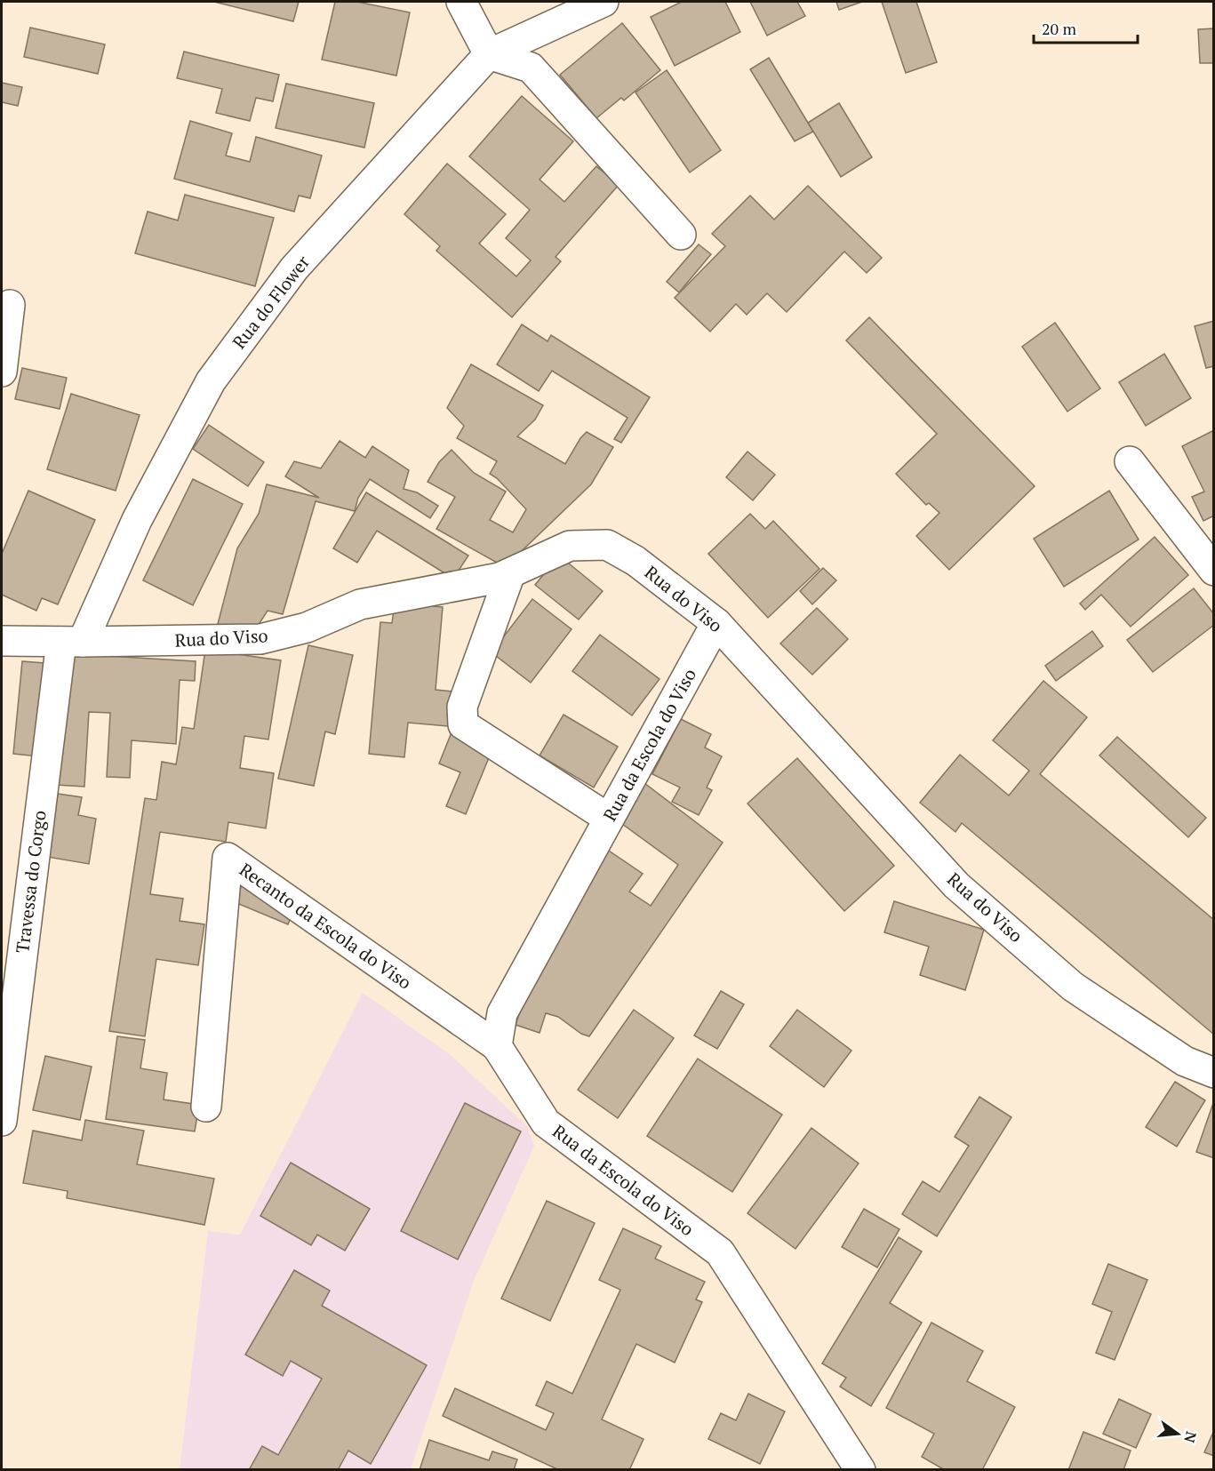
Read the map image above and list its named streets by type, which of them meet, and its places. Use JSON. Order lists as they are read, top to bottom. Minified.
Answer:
{"streets":{"street":["Rua do Flower","Rua do Viso","Rua da Escola do Viso","Travessa do Corgo","Recanto da Escola do Viso"]},"crossings":[["Rua do Flower","Rua do Viso"],["Rua do Flower","Travessa do Corgo"],["Rua do Viso","Rua da Escola do Viso"],["Rua do Viso","Travessa do Corgo"],["Rua da Escola do Viso","Recanto da Escola do Viso"]],"scale_bar":"20 m","north":"right"}
